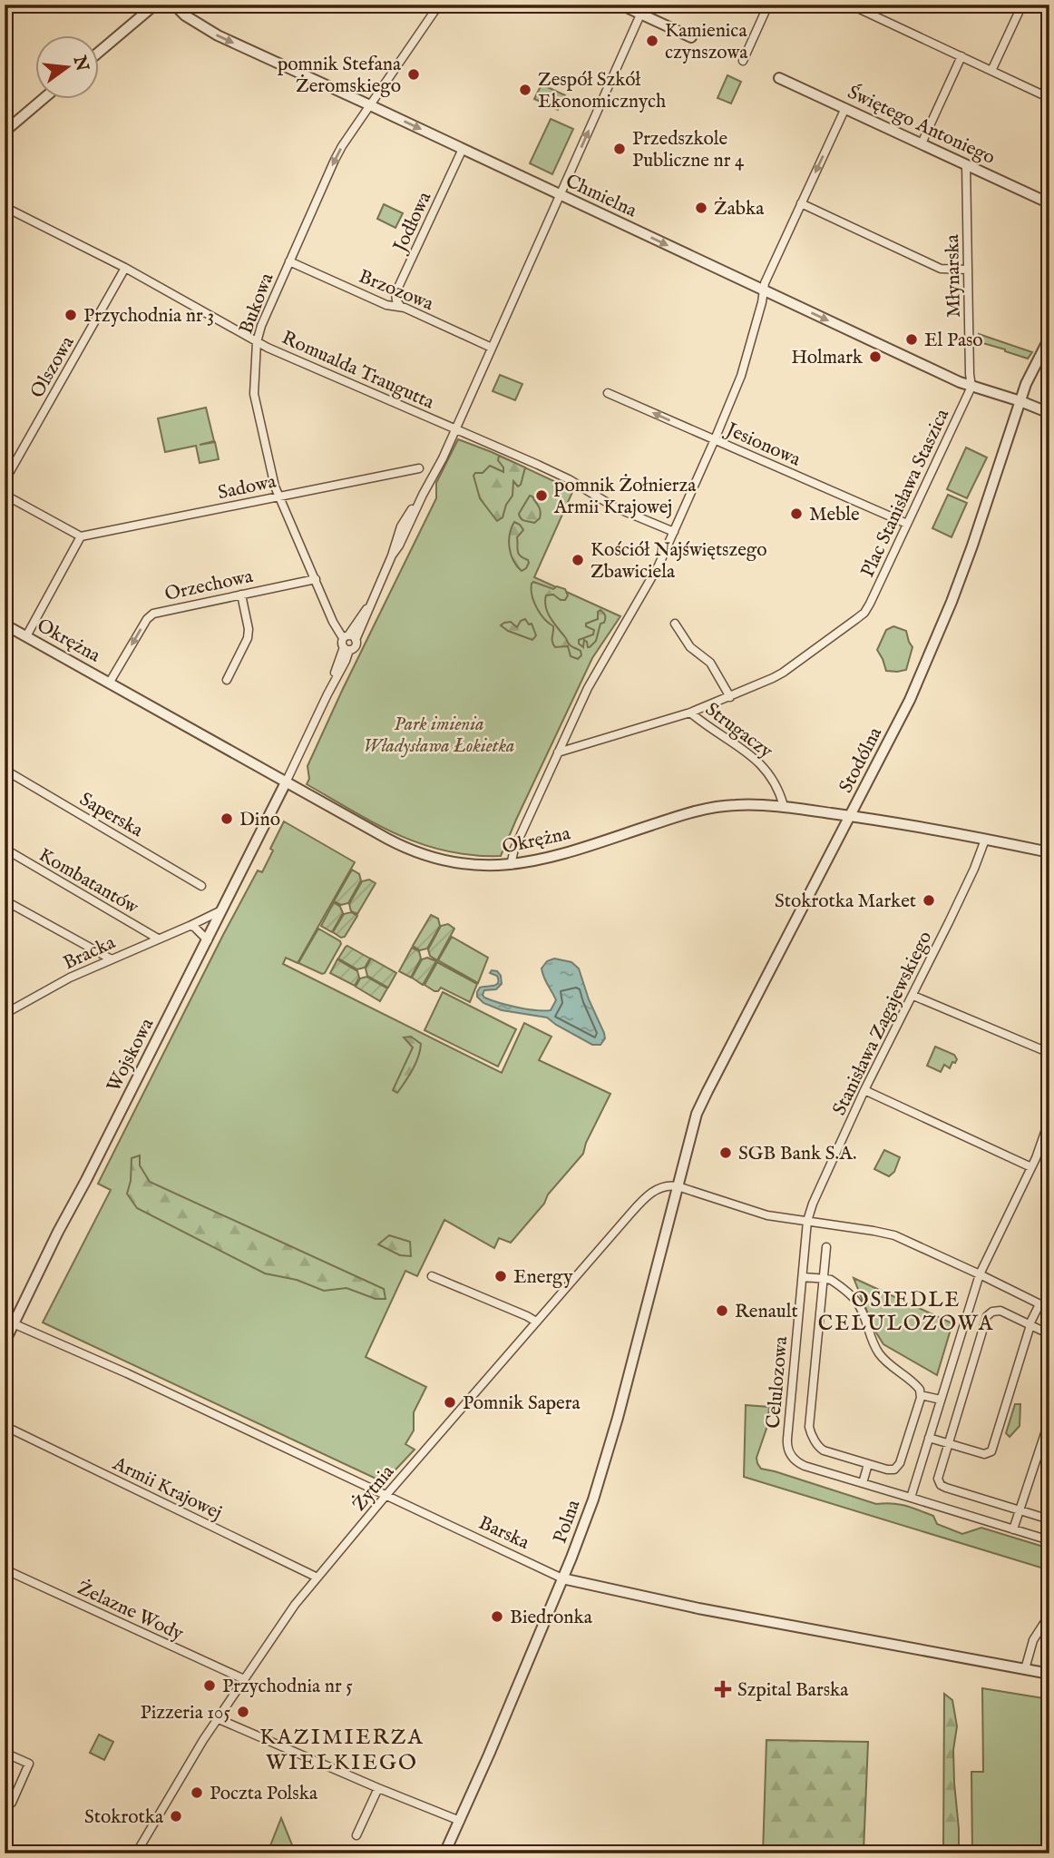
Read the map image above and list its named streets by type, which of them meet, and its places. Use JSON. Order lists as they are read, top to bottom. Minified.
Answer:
{"streets":{"street":["Świętego Antoniego","Chmielna","Jodłowa","Młynarska","Brzozowa","Bukowa","Olszowa","Romualda Traugutta","Jesionowa","Sadowa","Plac Stanisława Staszica","Orzechowa","Okrężna","Strugaczy","Stodólna","Saperska","Kombatantów","Bracka","Stanisława Zagajewskiego","Wojskowa","Celulozowa","Armii Krajowej","Żytnia","Polna","Barska","Żelazne Wody"]},"crossings":[["Świętego Antoniego","Młynarska"],["Chmielna","Jodłowa"],["Chmielna","Młynarska"],["Chmielna","Bukowa"],["Chmielna","Plac Stanisława Staszica"],["Chmielna","Stodólna"],["Jodłowa","Brzozowa"],["Młynarska","Plac Stanisława Staszica"],["Brzozowa","Bukowa"],["Bukowa","Romualda Traugutta"],["Bukowa","Sadowa"],["Bukowa","Orzechowa"],["Olszowa","Romualda Traugutta"],["Jesionowa","Plac Stanisława Staszica"],["Orzechowa","Okrężna"],["Okrężna","Strugaczy"],["Okrężna","Stodólna"],["Okrężna","Stanisława Zagajewskiego"],["Okrężna","Wojskowa"],["Stodólna","Żytnia"],["Stodólna","Polna"],["Kombatantów","Bracka"],["Bracka","Wojskowa"],["Stanisława Zagajewskiego","Celulozowa"],["Wojskowa","Barska"],["Armii Krajowej","Żytnia"],["Żytnia","Polna"],["Żytnia","Barska"],["Żytnia","Żelazne Wody"],["Polna","Barska"]],"one_way":["Chmielna","Jesionowa","Orzechowa"],"districts":["OSIEDLE CELULOZOWA","KAZIMIERZA WIELKIEGO"],"parks":["Park imienia Władysława Łokietka"],"places":{"other":["Kamienica czynszowa","pomnik Stefana Żeromskiego","Zespół Szkół Ekonomicznych","Przedszkole Publiczne nr 4","Żabka","Przychodnia nr 3","El Paso","Holmark","pomnik Żołnierza Armii Krajowej","Meble","Kościół Najświętszego Zbawiciela","Dino","Stokrotka Market","SGB Bank S.A.","Energy","Renault","Pomnik Sapera","Biedronka","Przychodnia nr 5","Pizzeria 105","Poczta Polska","Stokrotka"],"health":["Szpital Barska"]},"north":"right"}
